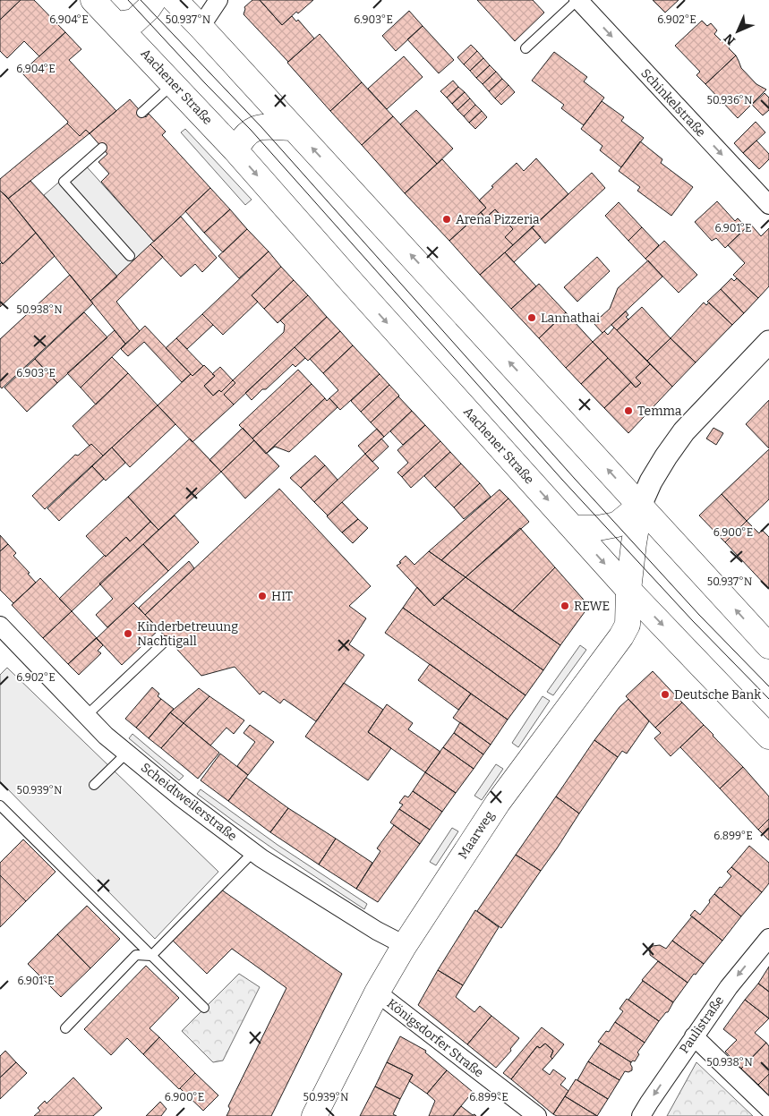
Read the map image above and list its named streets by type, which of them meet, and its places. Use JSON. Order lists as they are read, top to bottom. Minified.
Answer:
{"streets":{"main road":["Aachener Straße","Maarweg"],"street":["Schinkelstraße","Scheidtweilerstraße","Paulistraße","Königsdorfer Straße"]},"crossings":[["Aachener Straße","Maarweg"],["Scheidtweilerstraße","Maarweg"],["Maarweg","Königsdorfer Straße"]],"one_way":["Schinkelstraße","Paulistraße"],"places":["Arena Pizzeria","Lannathai","Temma","HIT","REWE","Kinderbetreuung Nachtigall","Deutsche Bank"],"north":"bottom left","coordinates":["6.904°E","50.937°N","6.903°E","6.902°E","50.936°N","6.901°E","50.938°N","6.900°E","50.939°N","6.899°E"]}
